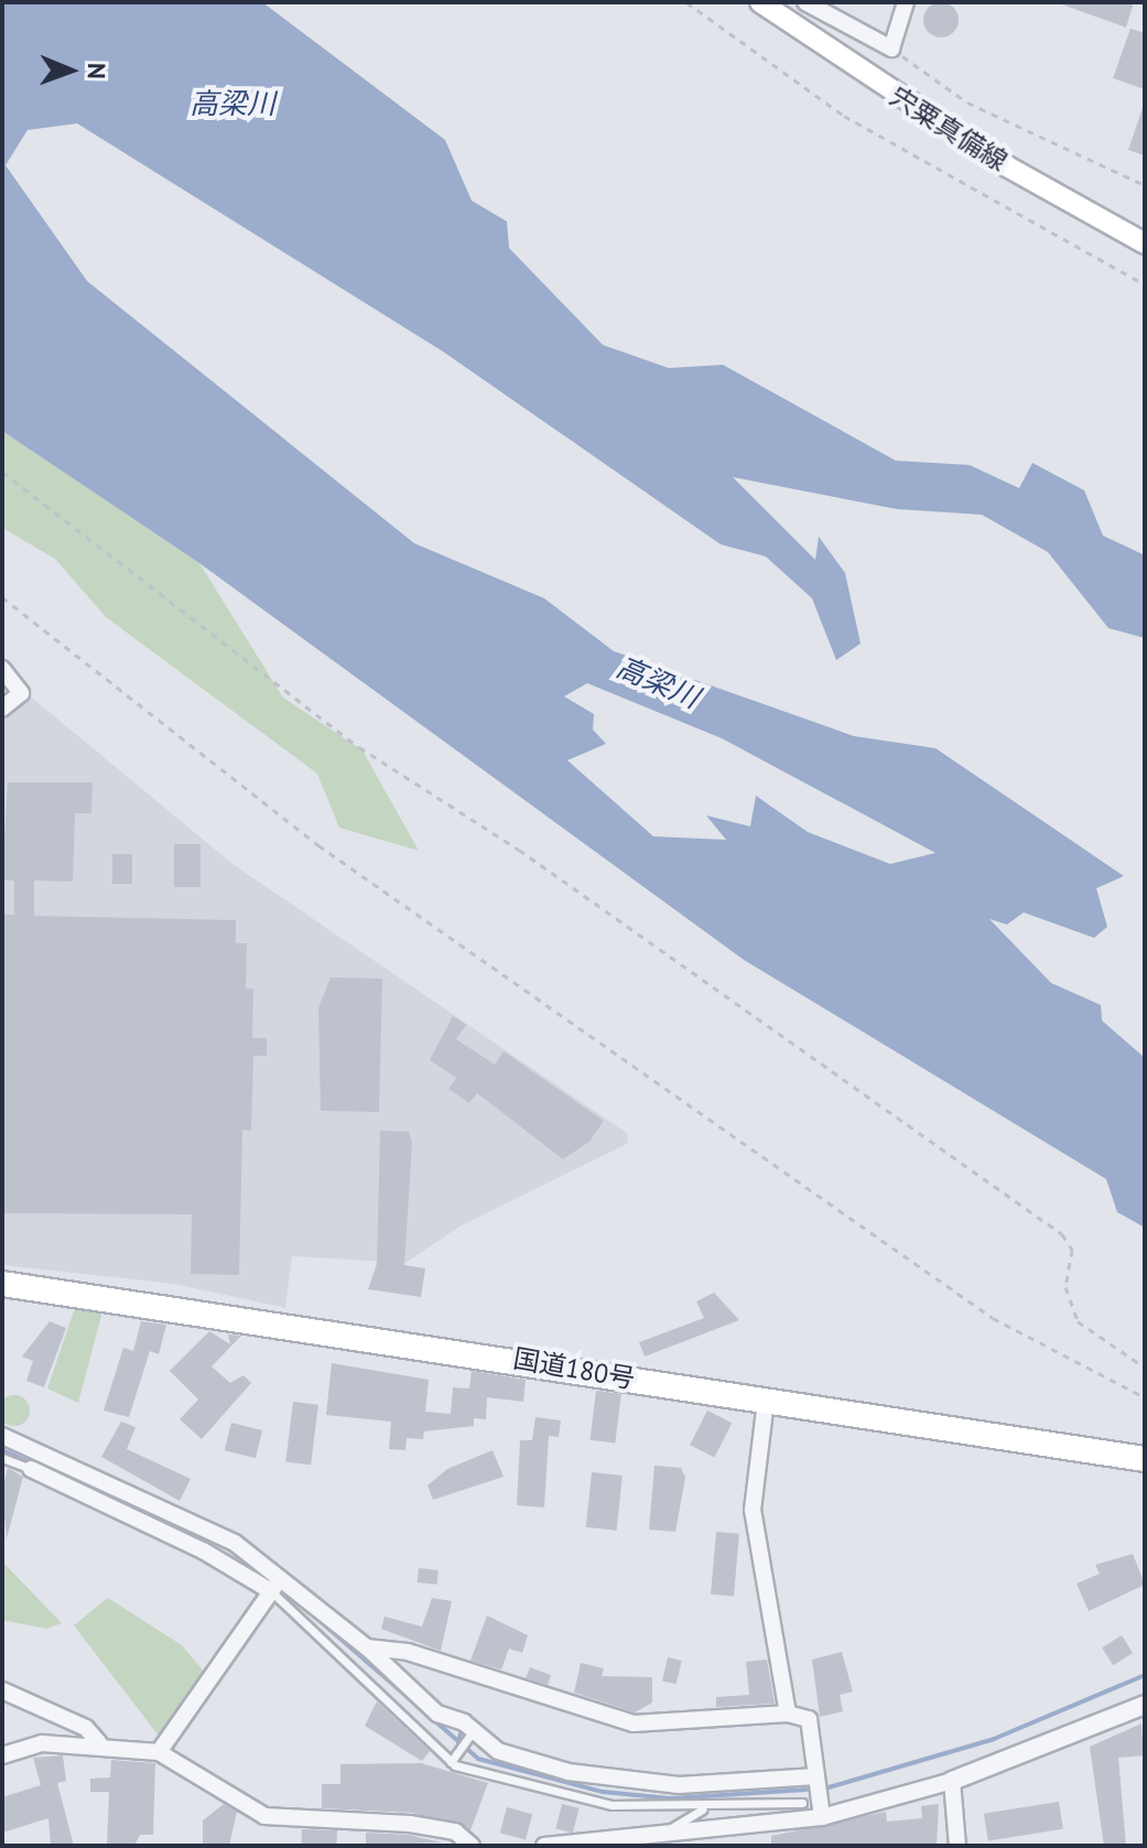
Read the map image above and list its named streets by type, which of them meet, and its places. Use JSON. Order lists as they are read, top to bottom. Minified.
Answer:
{"streets":{"highway":["国道180号"],"main road":["宍粟真備線"]},"water":["高梁川"],"north":"right"}
